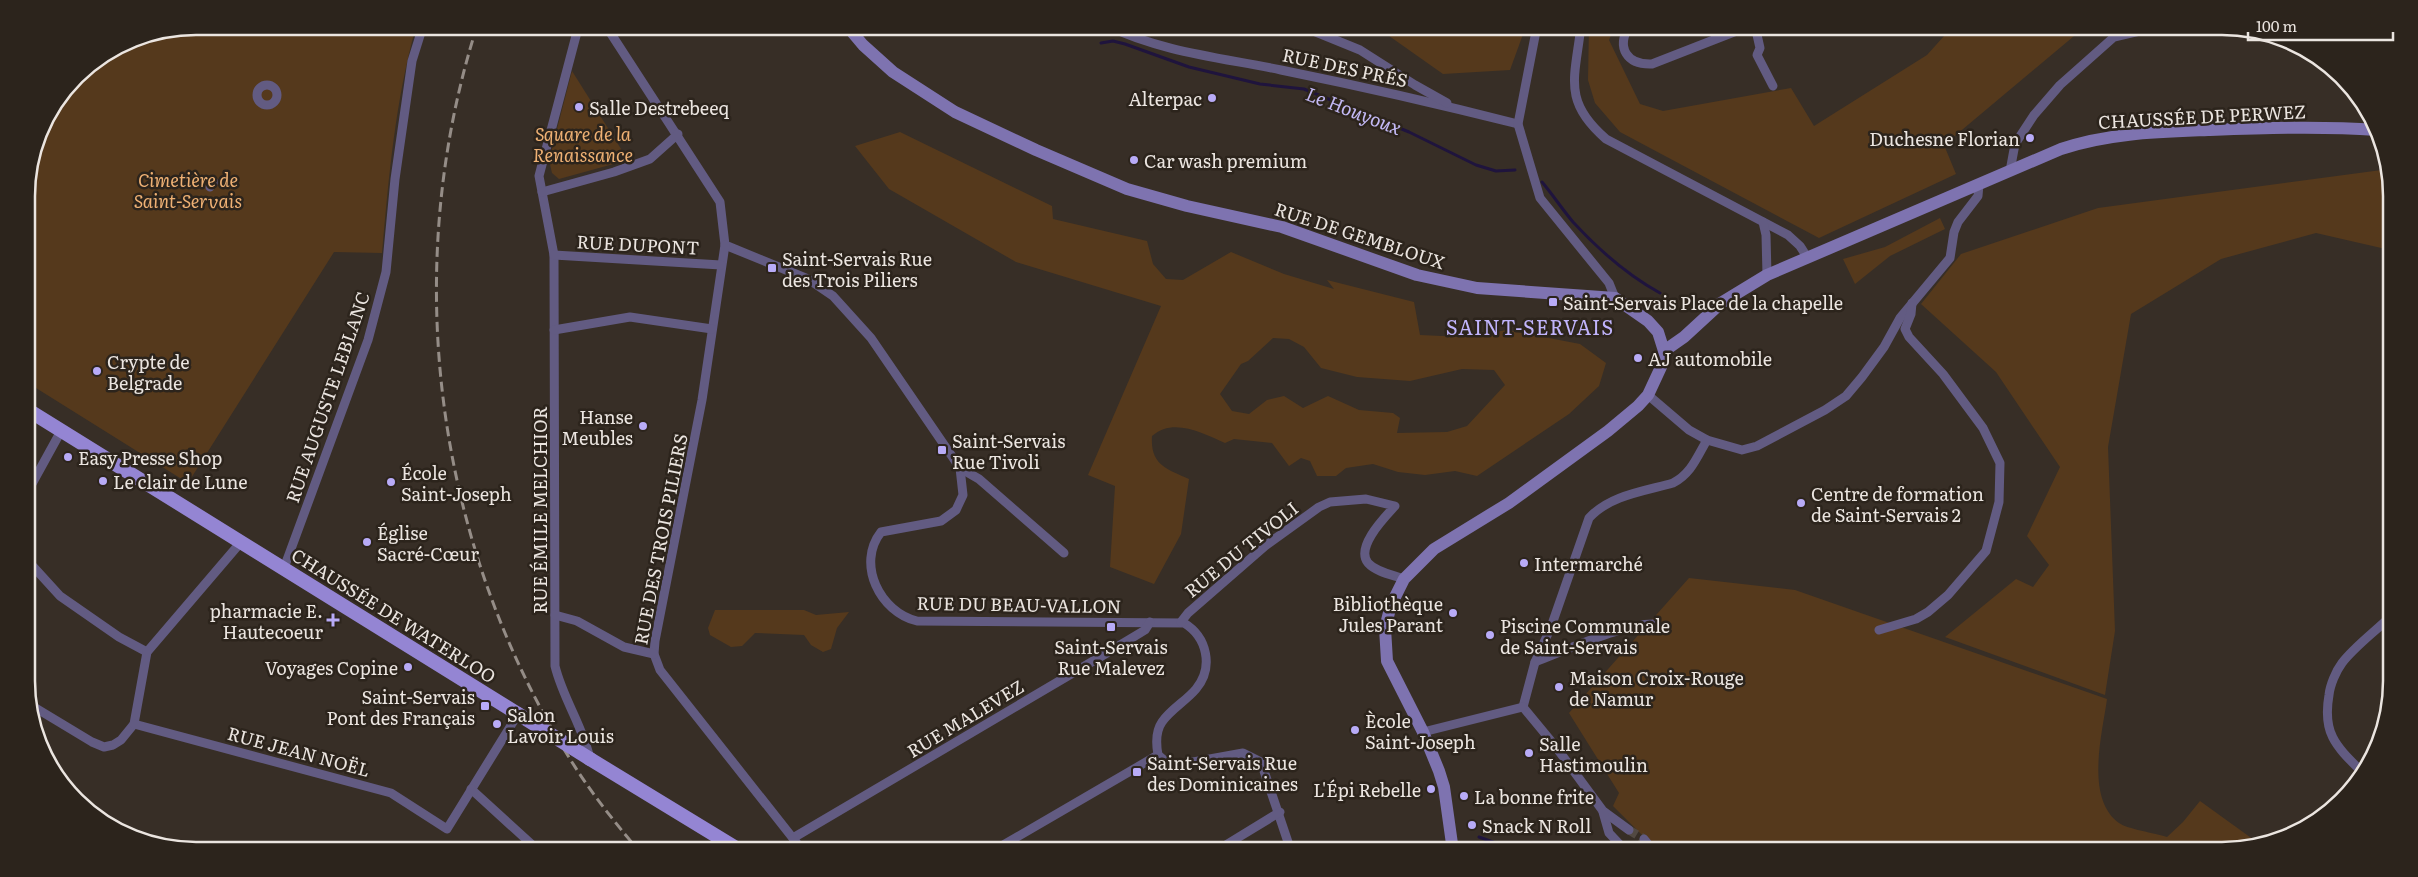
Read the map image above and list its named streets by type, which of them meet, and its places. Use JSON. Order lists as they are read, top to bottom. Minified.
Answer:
{"streets":{"main road":["CHAUSSÉE DE PERWEZ","RUE DE GEMBLOUX","CHAUSSÉE DE WATERLOO"],"street":["RUE DES PRÉS","RUE DUPONT","RUE AUGUSTE LEBLANC","RUE ÉMILE MELCHIOR","RUE DES TROIS PILIERS","RUE DU TIVOLI","RUE DU BEAU-VALLON","RUE MALEVEZ","RUE JEAN NOËL"]},"crossings":[["RUE DUPONT","RUE ÉMILE MELCHIOR"],["RUE DUPONT","RUE DES TROIS PILIERS"],["RUE AUGUSTE LEBLANC","CHAUSSÉE DE WATERLOO"],["RUE ÉMILE MELCHIOR","CHAUSSÉE DE WATERLOO"],["RUE DES TROIS PILIERS","RUE DU BEAU-VALLON"],["RUE DES TROIS PILIERS","RUE MALEVEZ"],["RUE DU TIVOLI","RUE DU BEAU-VALLON"],["RUE DU BEAU-VALLON","RUE MALEVEZ"]],"districts":["SAINT-SERVAIS"],"water":["Le Houyoux"],"parks":["Square de la Renaissance","Cimetière de Saint-Servais"],"places":{"other":["Alterpac","Salle Destrebeeq","Duchesne Florian","Car wash premium","AJ automobile","Crypte de Belgrade","Hanse Meubles","Easy Presse Shop","Le clair de Lune","École Saint-Joseph","Centre de formation de Saint-Servais 2","Église Sacré-Cœur","Intermarché","Bibliothèque Jules Parant","Piscine Communale de Saint-Servais","Voyages Copine","Maison Croix-Rouge de Namur","Salon Lavoir Louis","Ècole Saint-Joseph","Salle Hastimoulin","L'Épi Rebelle","La bonne frite","Snack N Roll"],"transit":["Saint-Servais Rue des Trois Piliers","Saint-Servais Place de la chapelle","Saint-Servais Rue Tivoli","Saint-Servais Rue Malevez","Saint-Servais Pont des Français","Saint-Servais Rue des Dominicaines"],"health":["pharmacie E. Hautecoeur"]},"scale_bar":"100 m"}
